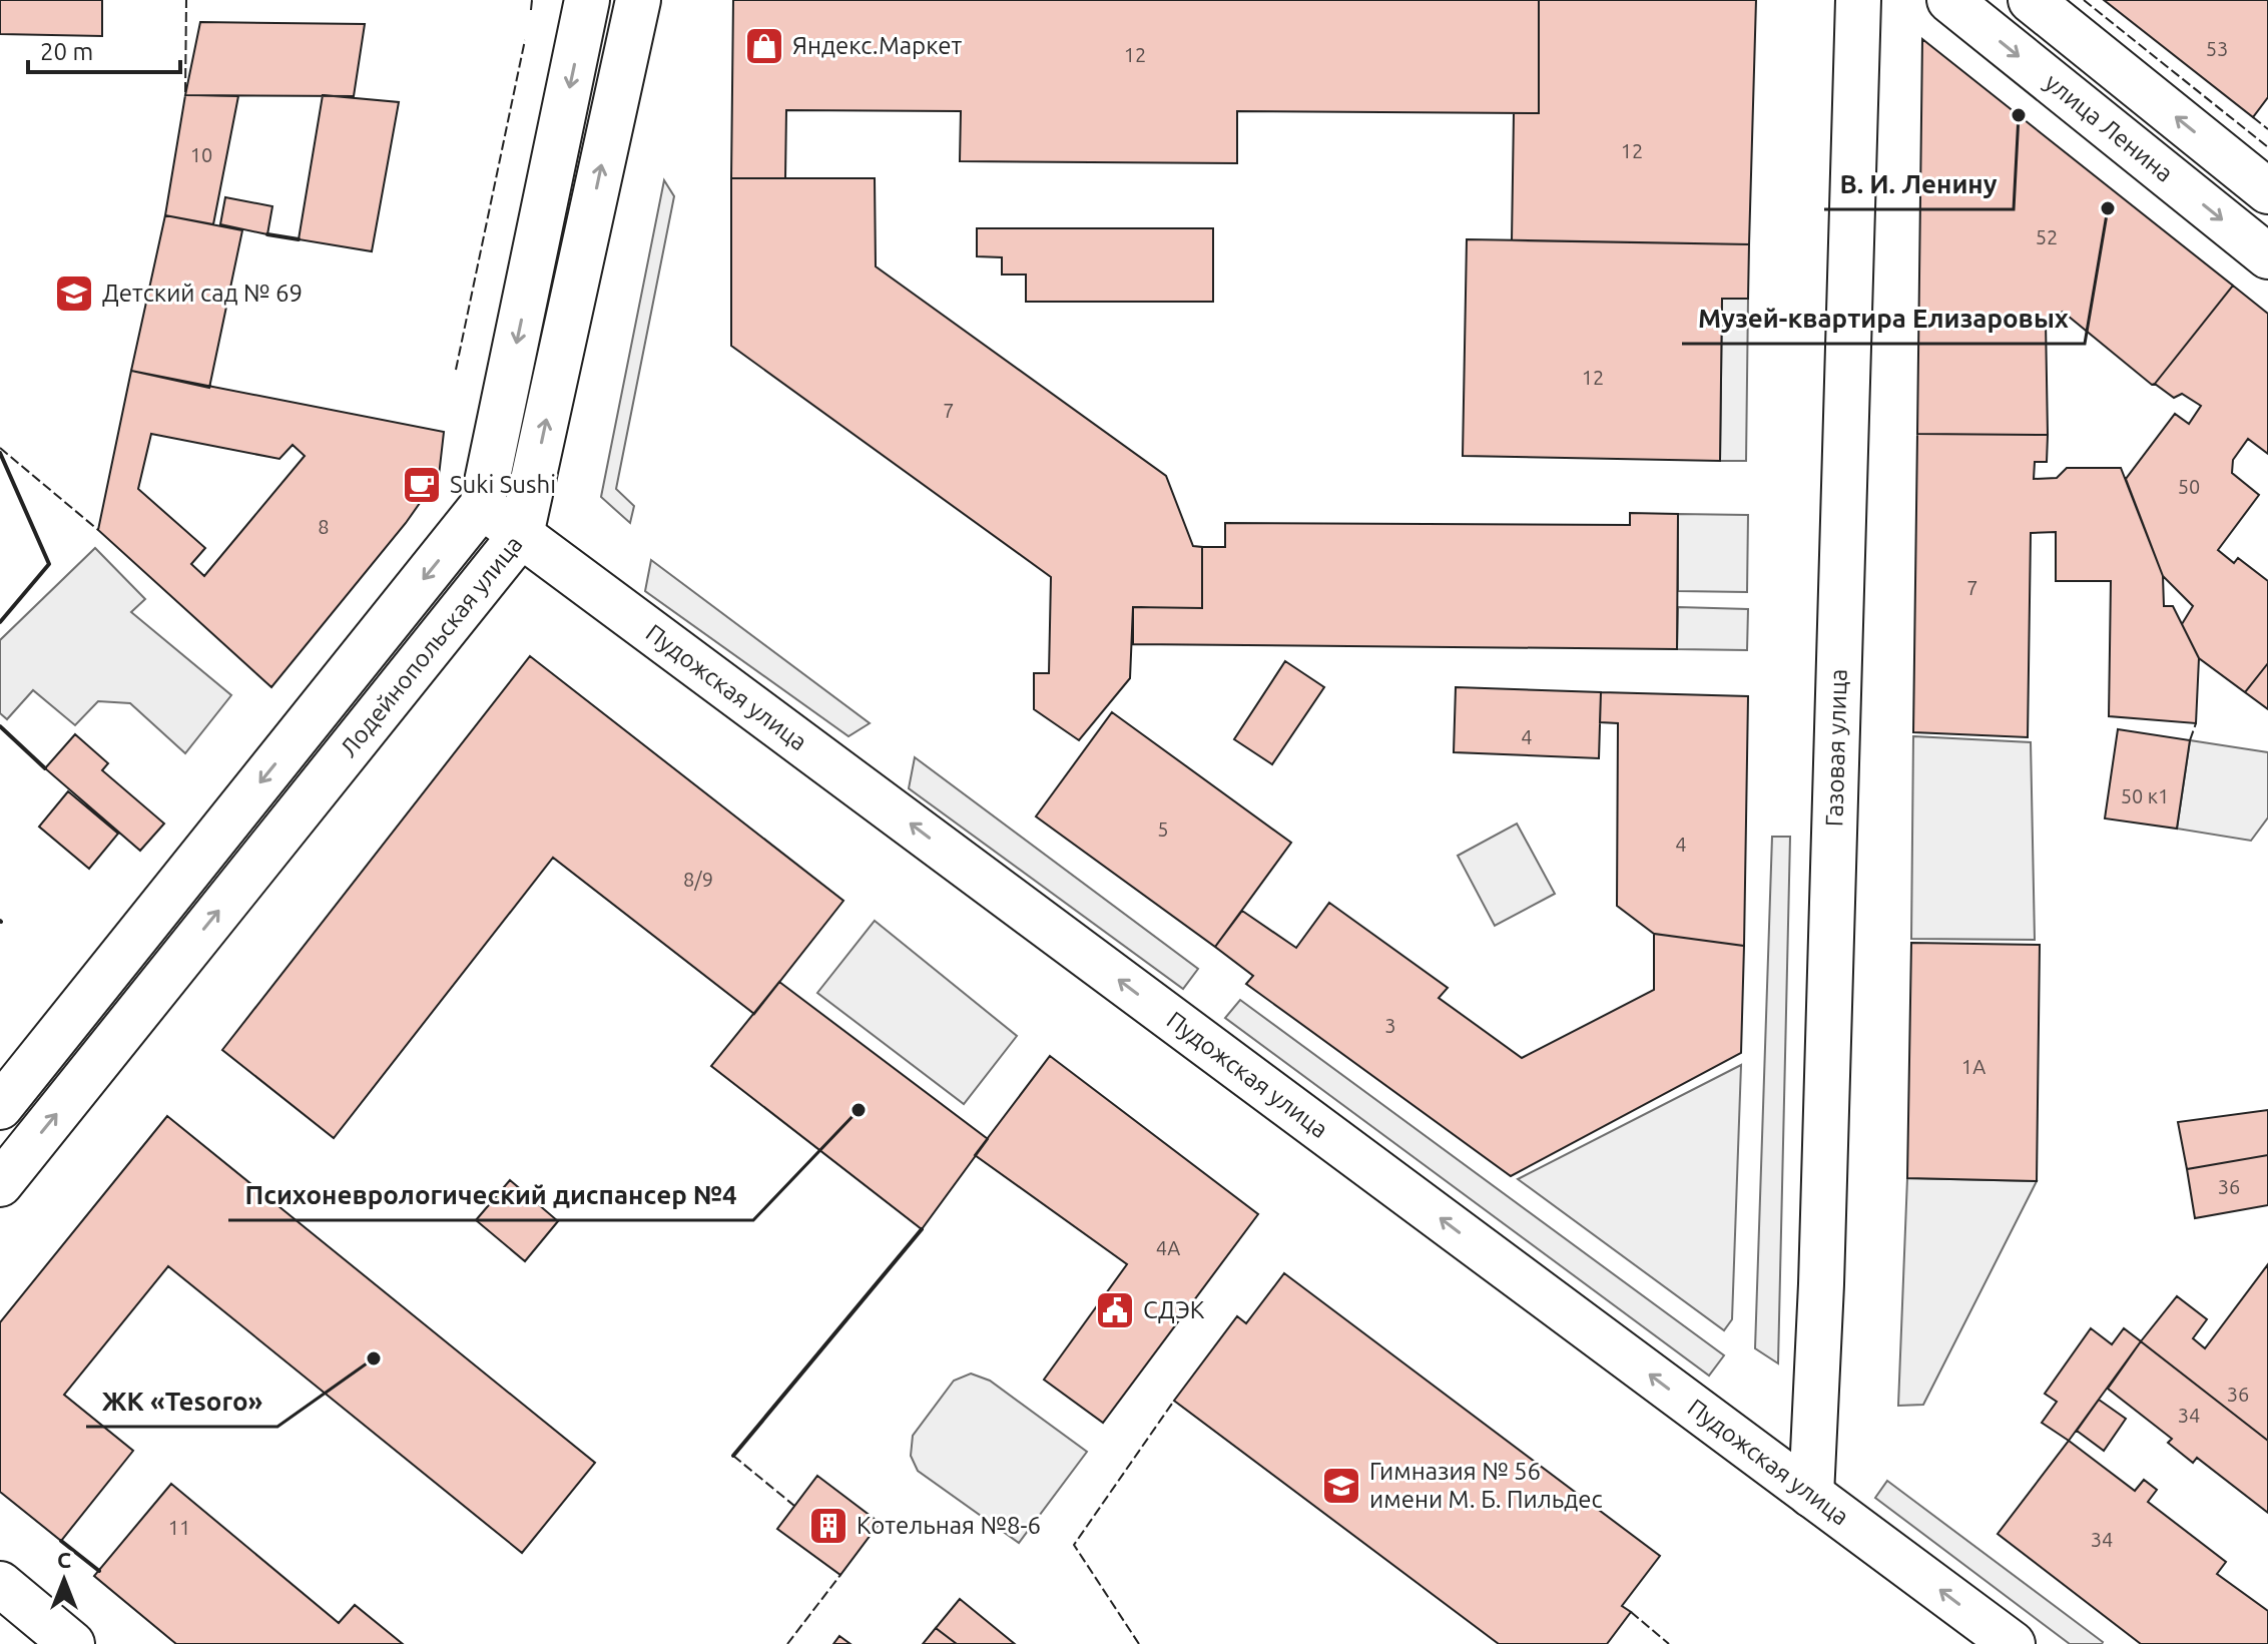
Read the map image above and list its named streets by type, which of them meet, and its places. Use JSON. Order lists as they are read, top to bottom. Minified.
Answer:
{"streets":{"street":["улица Ленина","Лодейнопольская улица","Пудожская улица","Газовая улица"]},"crossings":[["Лодейнопольская улица","Пудожская улица"],["Пудожская улица","Газовая улица"]],"one_way":["Пудожская улица"],"places":{"shop":["Яндекс.Маркет"],"other":["В. И. Ленину","Музей-квартира Елизаровых","Психоневрологический диспансер №4","ЖК «Tesoro»"],"school or university":["Детский сад № 69","Гимназия № 56 имени М. Б. Пильдес"],"cafe":["Suki Sushi"],"public building":["СДЭК"],"building":["Котельная №8-6"]},"house_numbers":["53","12","12","10","52","12","7","50","8","7","4","50 к1","5","4","8/9","3","1А","36","4А","36","34","11","34"],"scale_bar":"20 m","north":"top"}
